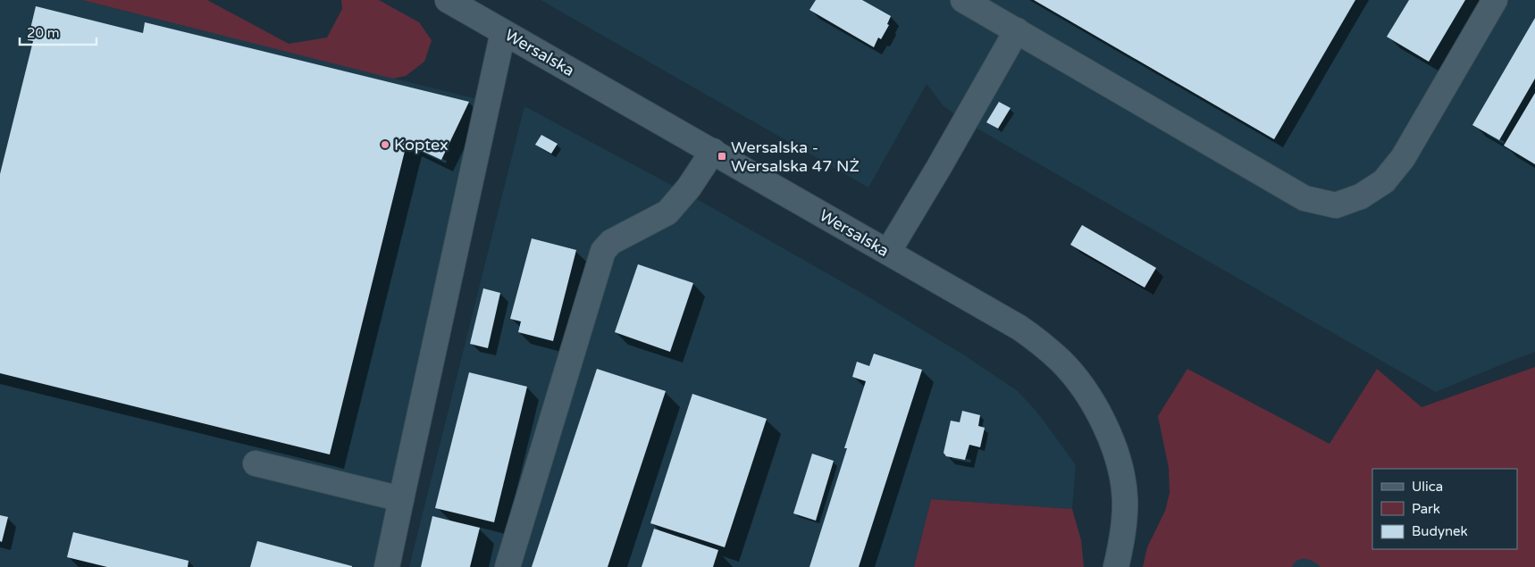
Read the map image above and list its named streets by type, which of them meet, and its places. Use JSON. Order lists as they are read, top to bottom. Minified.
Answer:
{"streets":{"street":["Wersalska"]},"places":{"other":["Koptex"],"transit":["Wersalska - Wersalska 47 NŻ"]},"legend":["Ulica","Park","Budynek"],"scale_bar":"20 m"}
